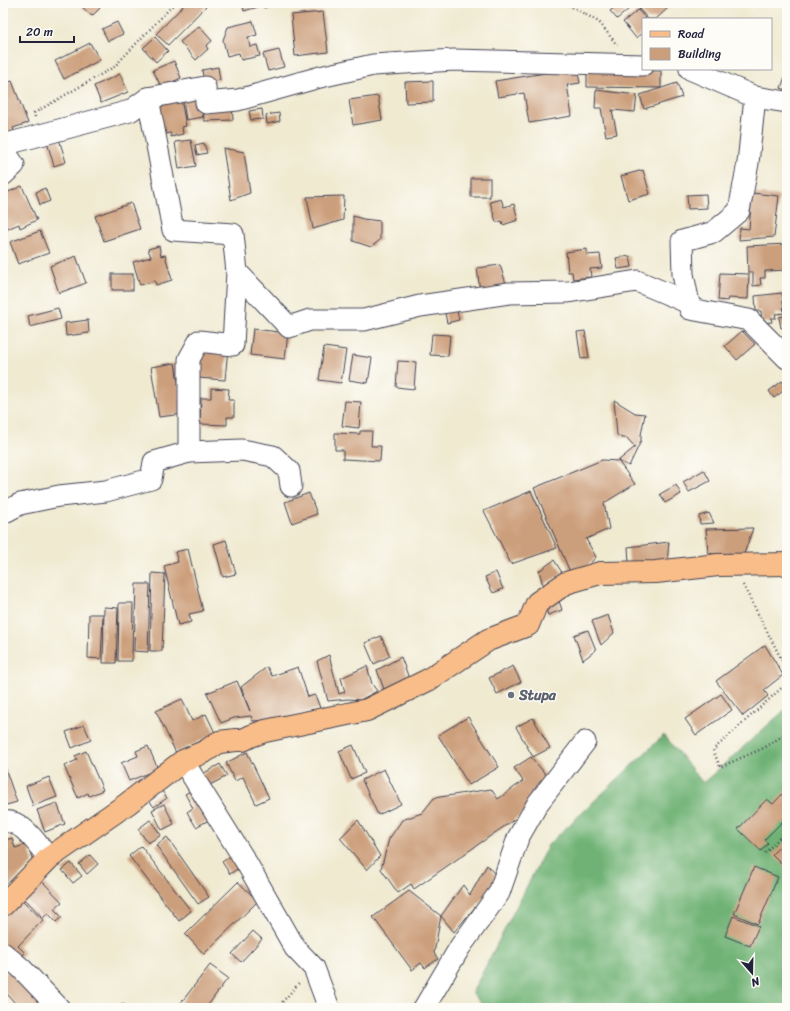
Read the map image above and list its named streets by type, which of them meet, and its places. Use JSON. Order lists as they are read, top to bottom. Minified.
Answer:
{"places":["Stupa"],"legend":["Road","Building"],"scale_bar":"20 m","north":"bottom"}
